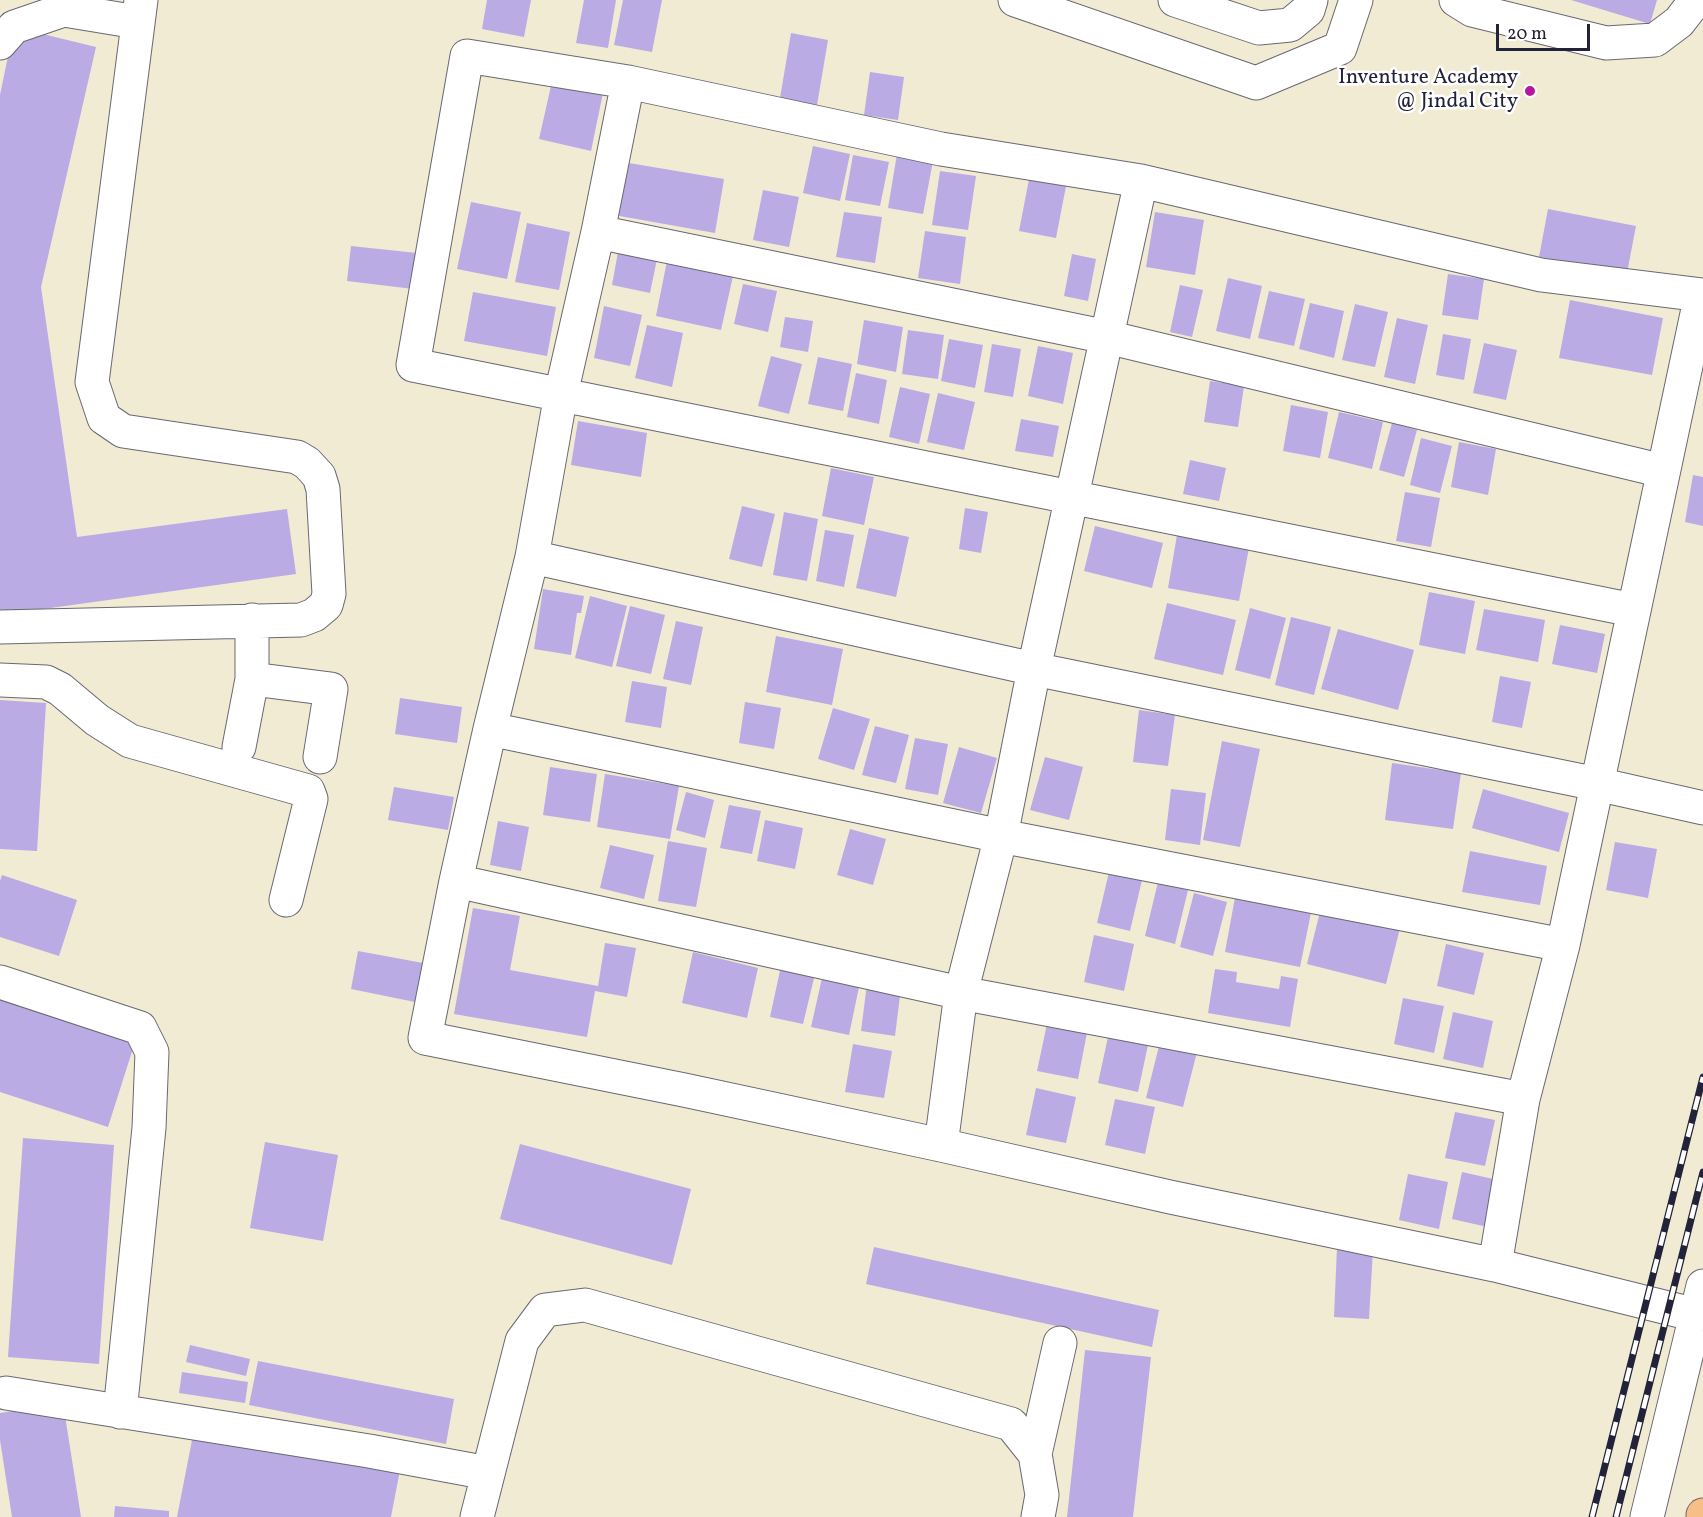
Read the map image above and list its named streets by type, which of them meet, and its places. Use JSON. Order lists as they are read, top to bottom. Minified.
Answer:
{"places":["Inventure Academy @ Jindal City"],"scale_bar":"20 m"}
